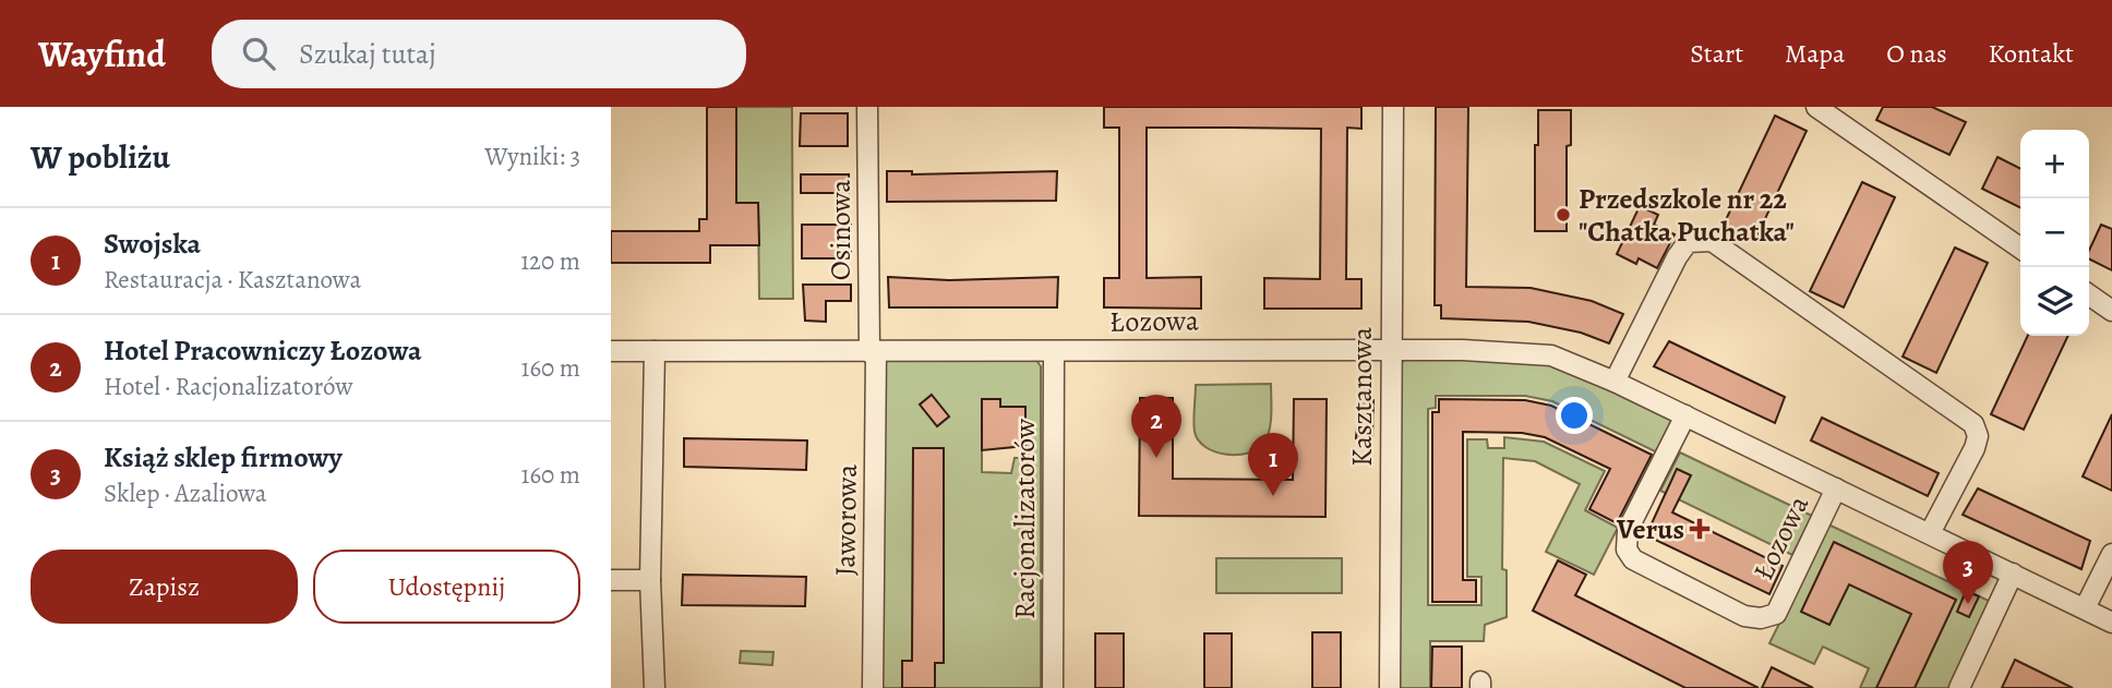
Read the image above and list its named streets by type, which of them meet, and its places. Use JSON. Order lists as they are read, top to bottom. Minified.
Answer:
{"streets":{"street":["Osinowa","Łozowa","Kasztanowa","Racjonalizatorów","Jaworowa"]},"crossings":[["Osinowa","Łozowa"],["Osinowa","Jaworowa"],["Łozowa","Kasztanowa"],["Łozowa","Racjonalizatorów"],["Łozowa","Jaworowa"]],"places":{"other":["Przedszkole nr 22 \"Chatka Puchatka\""],"health":["Verus"]},"page":{"header":"Wayfind","search":"Szukaj tutaj","nav":["Start","Mapa","O nas","Kontakt"],"heading":["W pobliżu","Wyniki: 3"],"map_buttons":["+","−"],"list":[{"mark":"1","name":"Swojska","note":"Restauracja · Kasztanowa","value":"120 m"},{"mark":"2","name":"Hotel Pracowniczy Łozowa","note":"Hotel · Racjonalizatorów","value":"160 m"},{"mark":"3","name":"Książ sklep firmowy","note":"Sklep · Azaliowa","value":"160 m"}],"pins":["2","1","3"],"buttons":["Zapisz","Udostępnij"]}}
